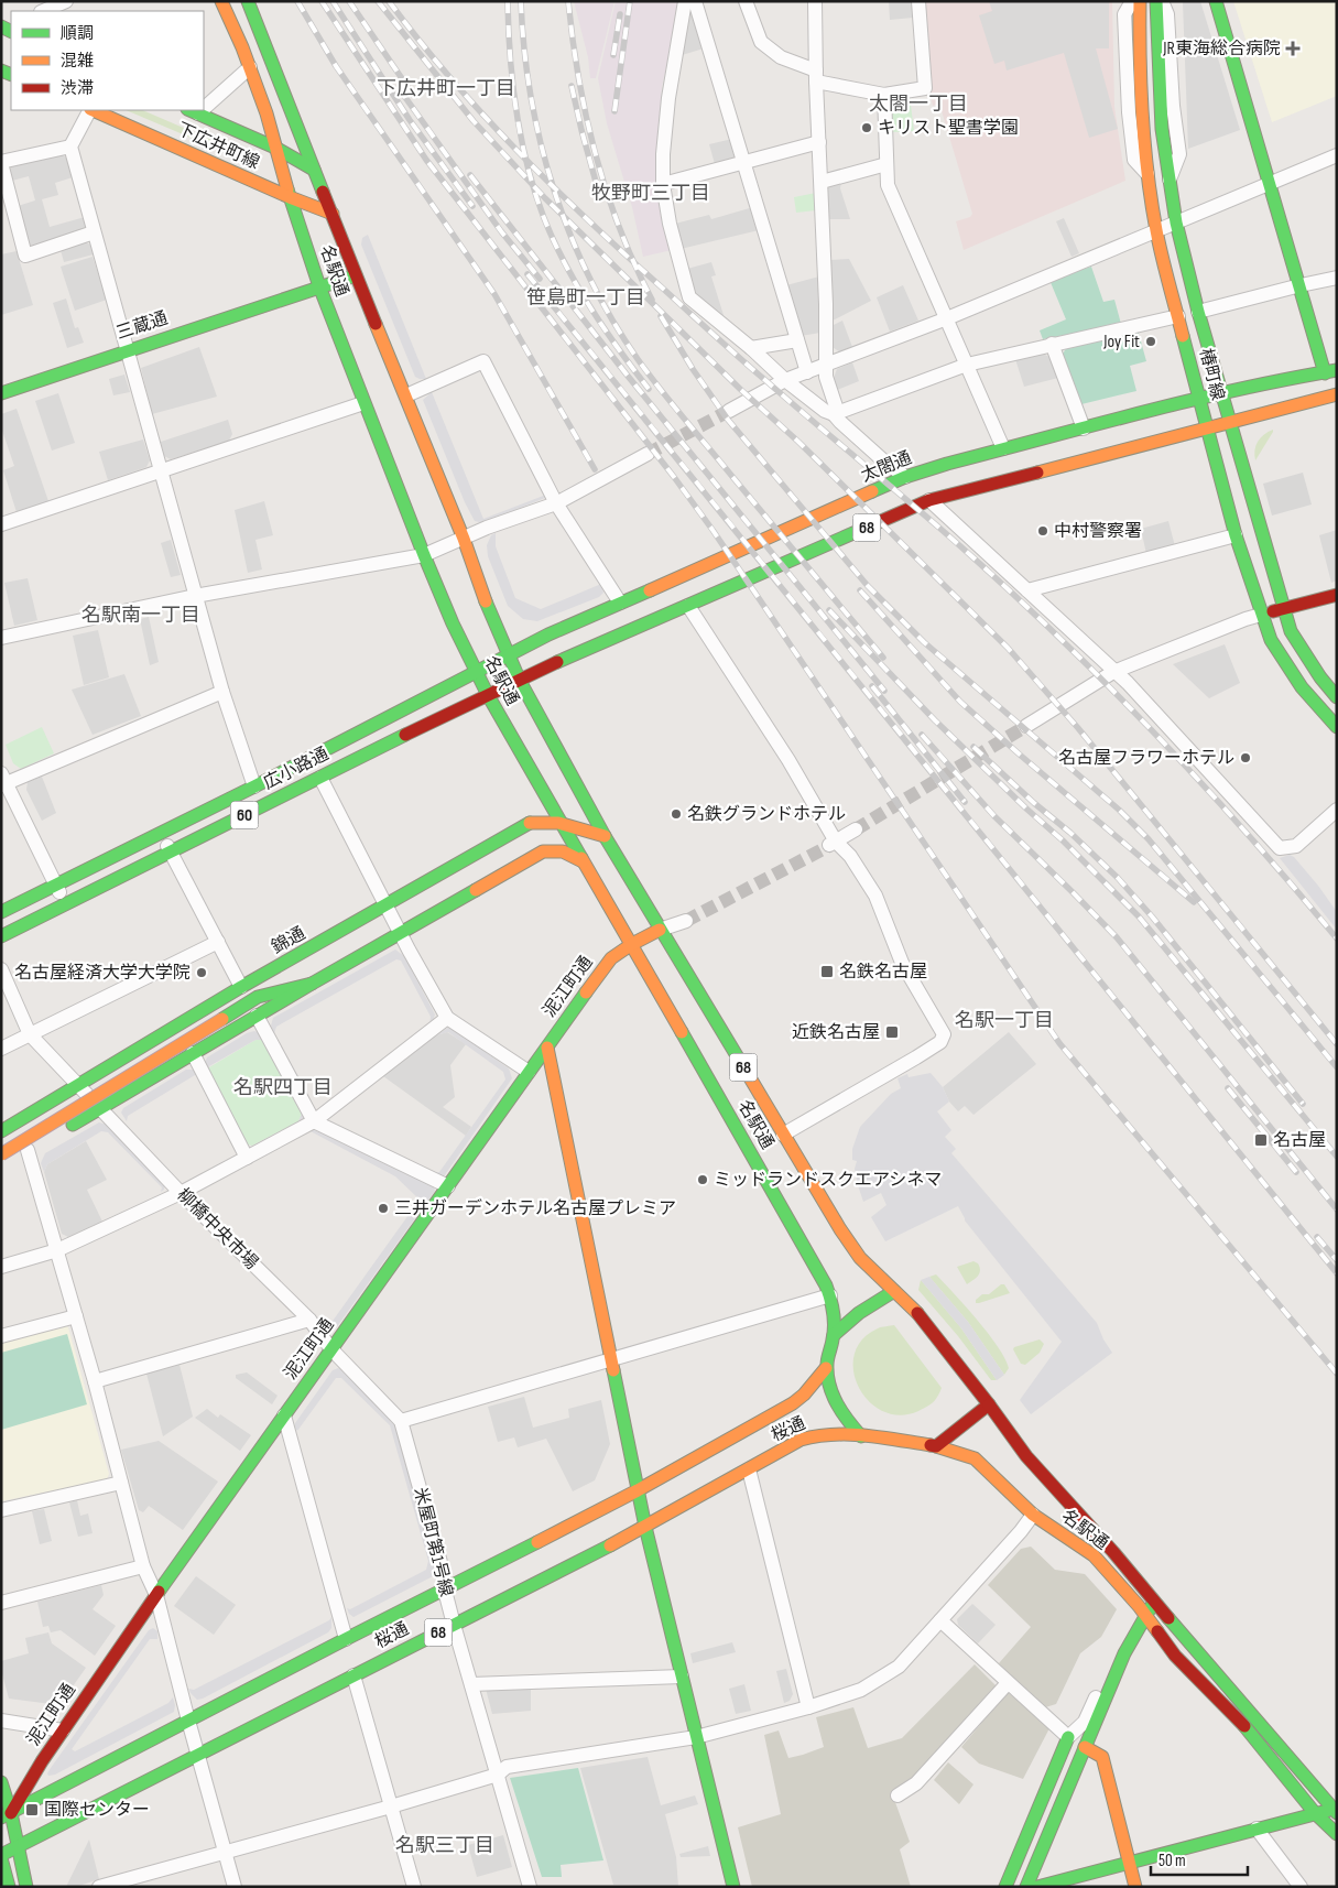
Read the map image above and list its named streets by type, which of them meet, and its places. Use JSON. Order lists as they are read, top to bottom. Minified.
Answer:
{"streets":{"main road":["下広井町線","名駅通","三蔵通","椿町線","太閤通","68","広小路通","60","錦通","泥江町通","桜通"],"street":["柳橋中央市場","米屋町第1号線"]},"crossings":[["下広井町線","名駅通"],["名駅通","三蔵通"],["名駅通","太閤通"],["名駅通","68"],["名駅通","広小路通"],["名駅通","錦通"],["名駅通","泥江町通"],["名駅通","桜通"],["椿町線","太閤通"],["椿町線","68"],["太閤通","広小路通"],["68","広小路通"],["錦通","柳橋中央市場"],["泥江町通","柳橋中央市場"],["泥江町通","桜通"],["泥江町通","米屋町第1号線"],["柳橋中央市場","米屋町第1号線"],["桜通","米屋町第1号線"]],"districts":["下広井町一丁目","太閤一丁目","牧野町三丁目","笹島町一丁目","名駅南一丁目","名駅一丁目","名駅四丁目","名駅三丁目"],"places":{"health":["JR東海総合病院"],"other":["キリスト聖書学園","Joy Fit","中村警察署","名古屋フラワーホテル","名鉄グランドホテル","名古屋経済大学大学院","ミッドランドスクエアシネマ","三井ガーデンホテル名古屋プレミア"],"transit":["名鉄名古屋","近鉄名古屋","名古屋","国際センター"]},"legend":["順調","混雑","渋滞"],"scale_bar":"50 m"}
